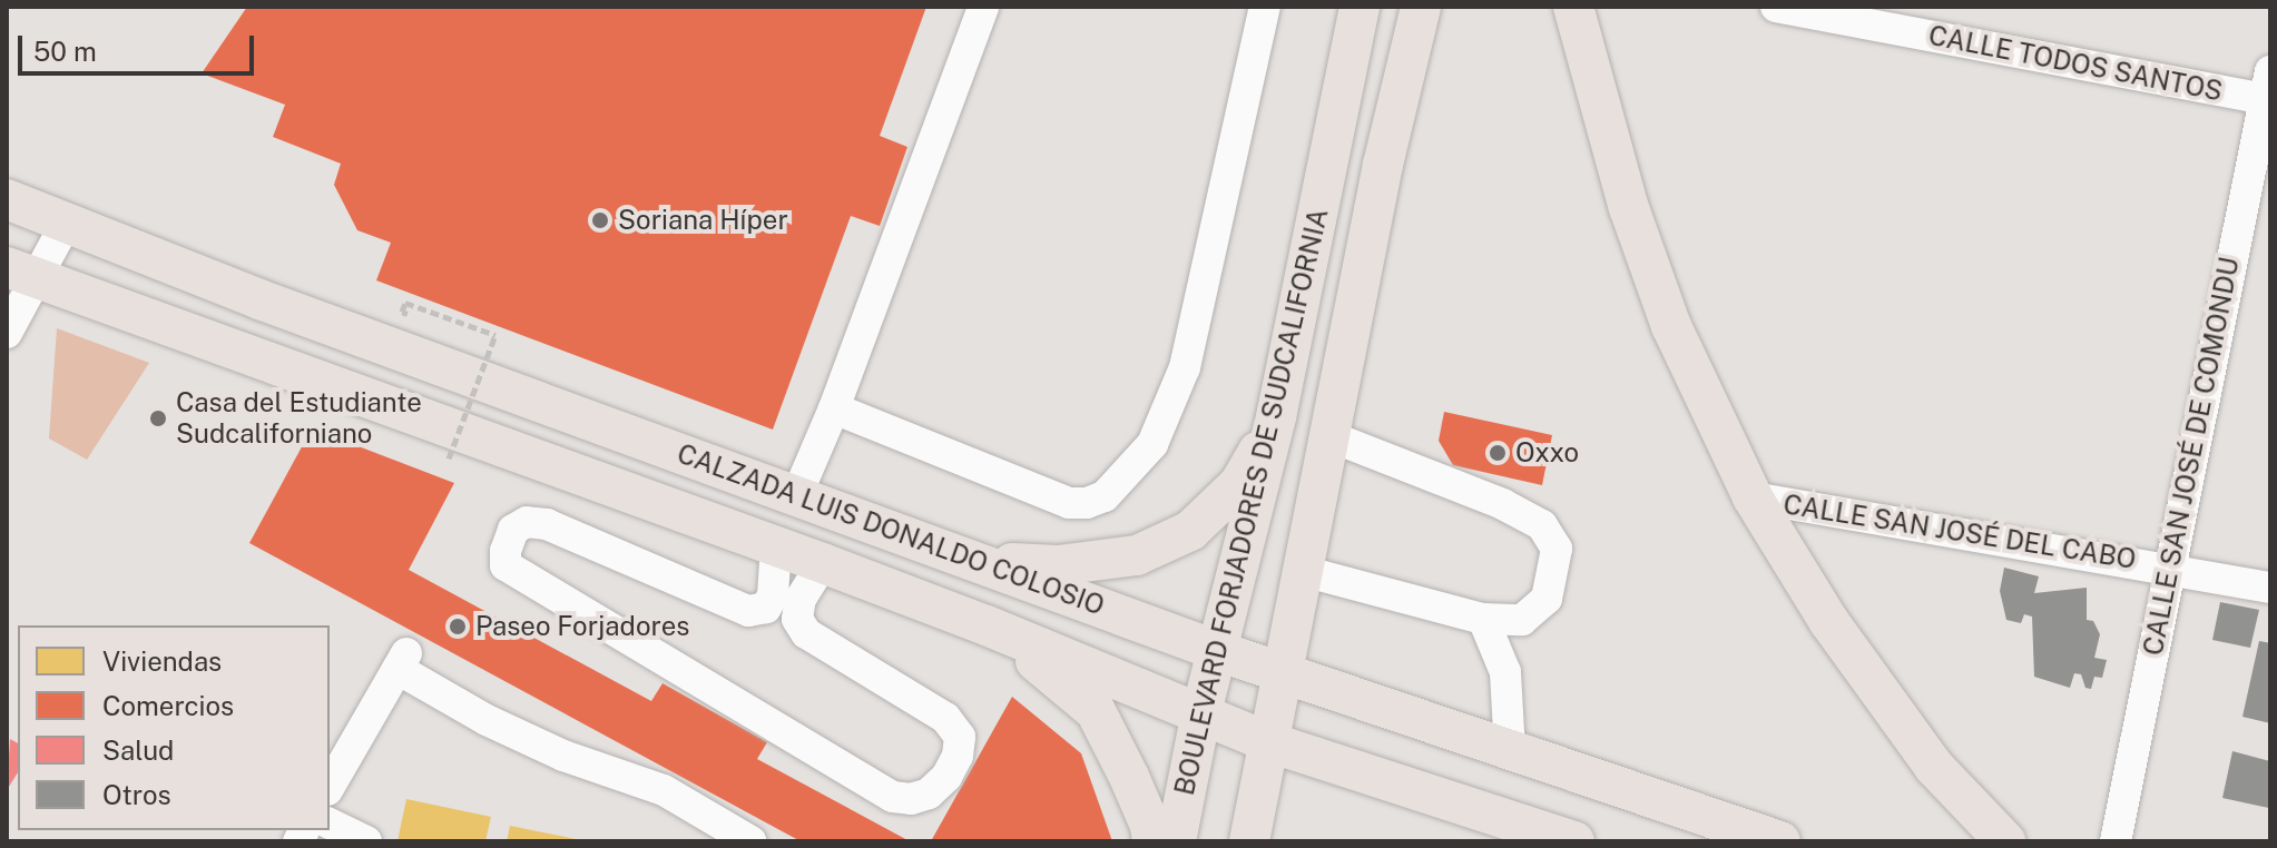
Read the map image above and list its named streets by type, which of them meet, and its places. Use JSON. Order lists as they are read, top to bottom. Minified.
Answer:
{"streets":{"main road":["BOULEVARD FORJADORES DE SUDCALIFORNIA","CALZADA LUIS DONALDO COLOSIO"],"street":["CALLE TODOS SANTOS","CALLE SAN JOSÉ DE COMONDU","CALLE SAN JOSÉ DEL CABO"]},"crossings":[["CALLE TODOS SANTOS","CALLE SAN JOSÉ DE COMONDU"],["CALLE SAN JOSÉ DE COMONDU","CALLE SAN JOSÉ DEL CABO"],["BOULEVARD FORJADORES DE SUDCALIFORNIA","CALZADA LUIS DONALDO COLOSIO"]],"places":["Soriana Híper","Casa del Estudiante Sudcaliforniano","Oxxo","Paseo Forjadores"],"legend":["Viviendas","Comercios","Salud","Otros"],"scale_bar":"50 m"}
